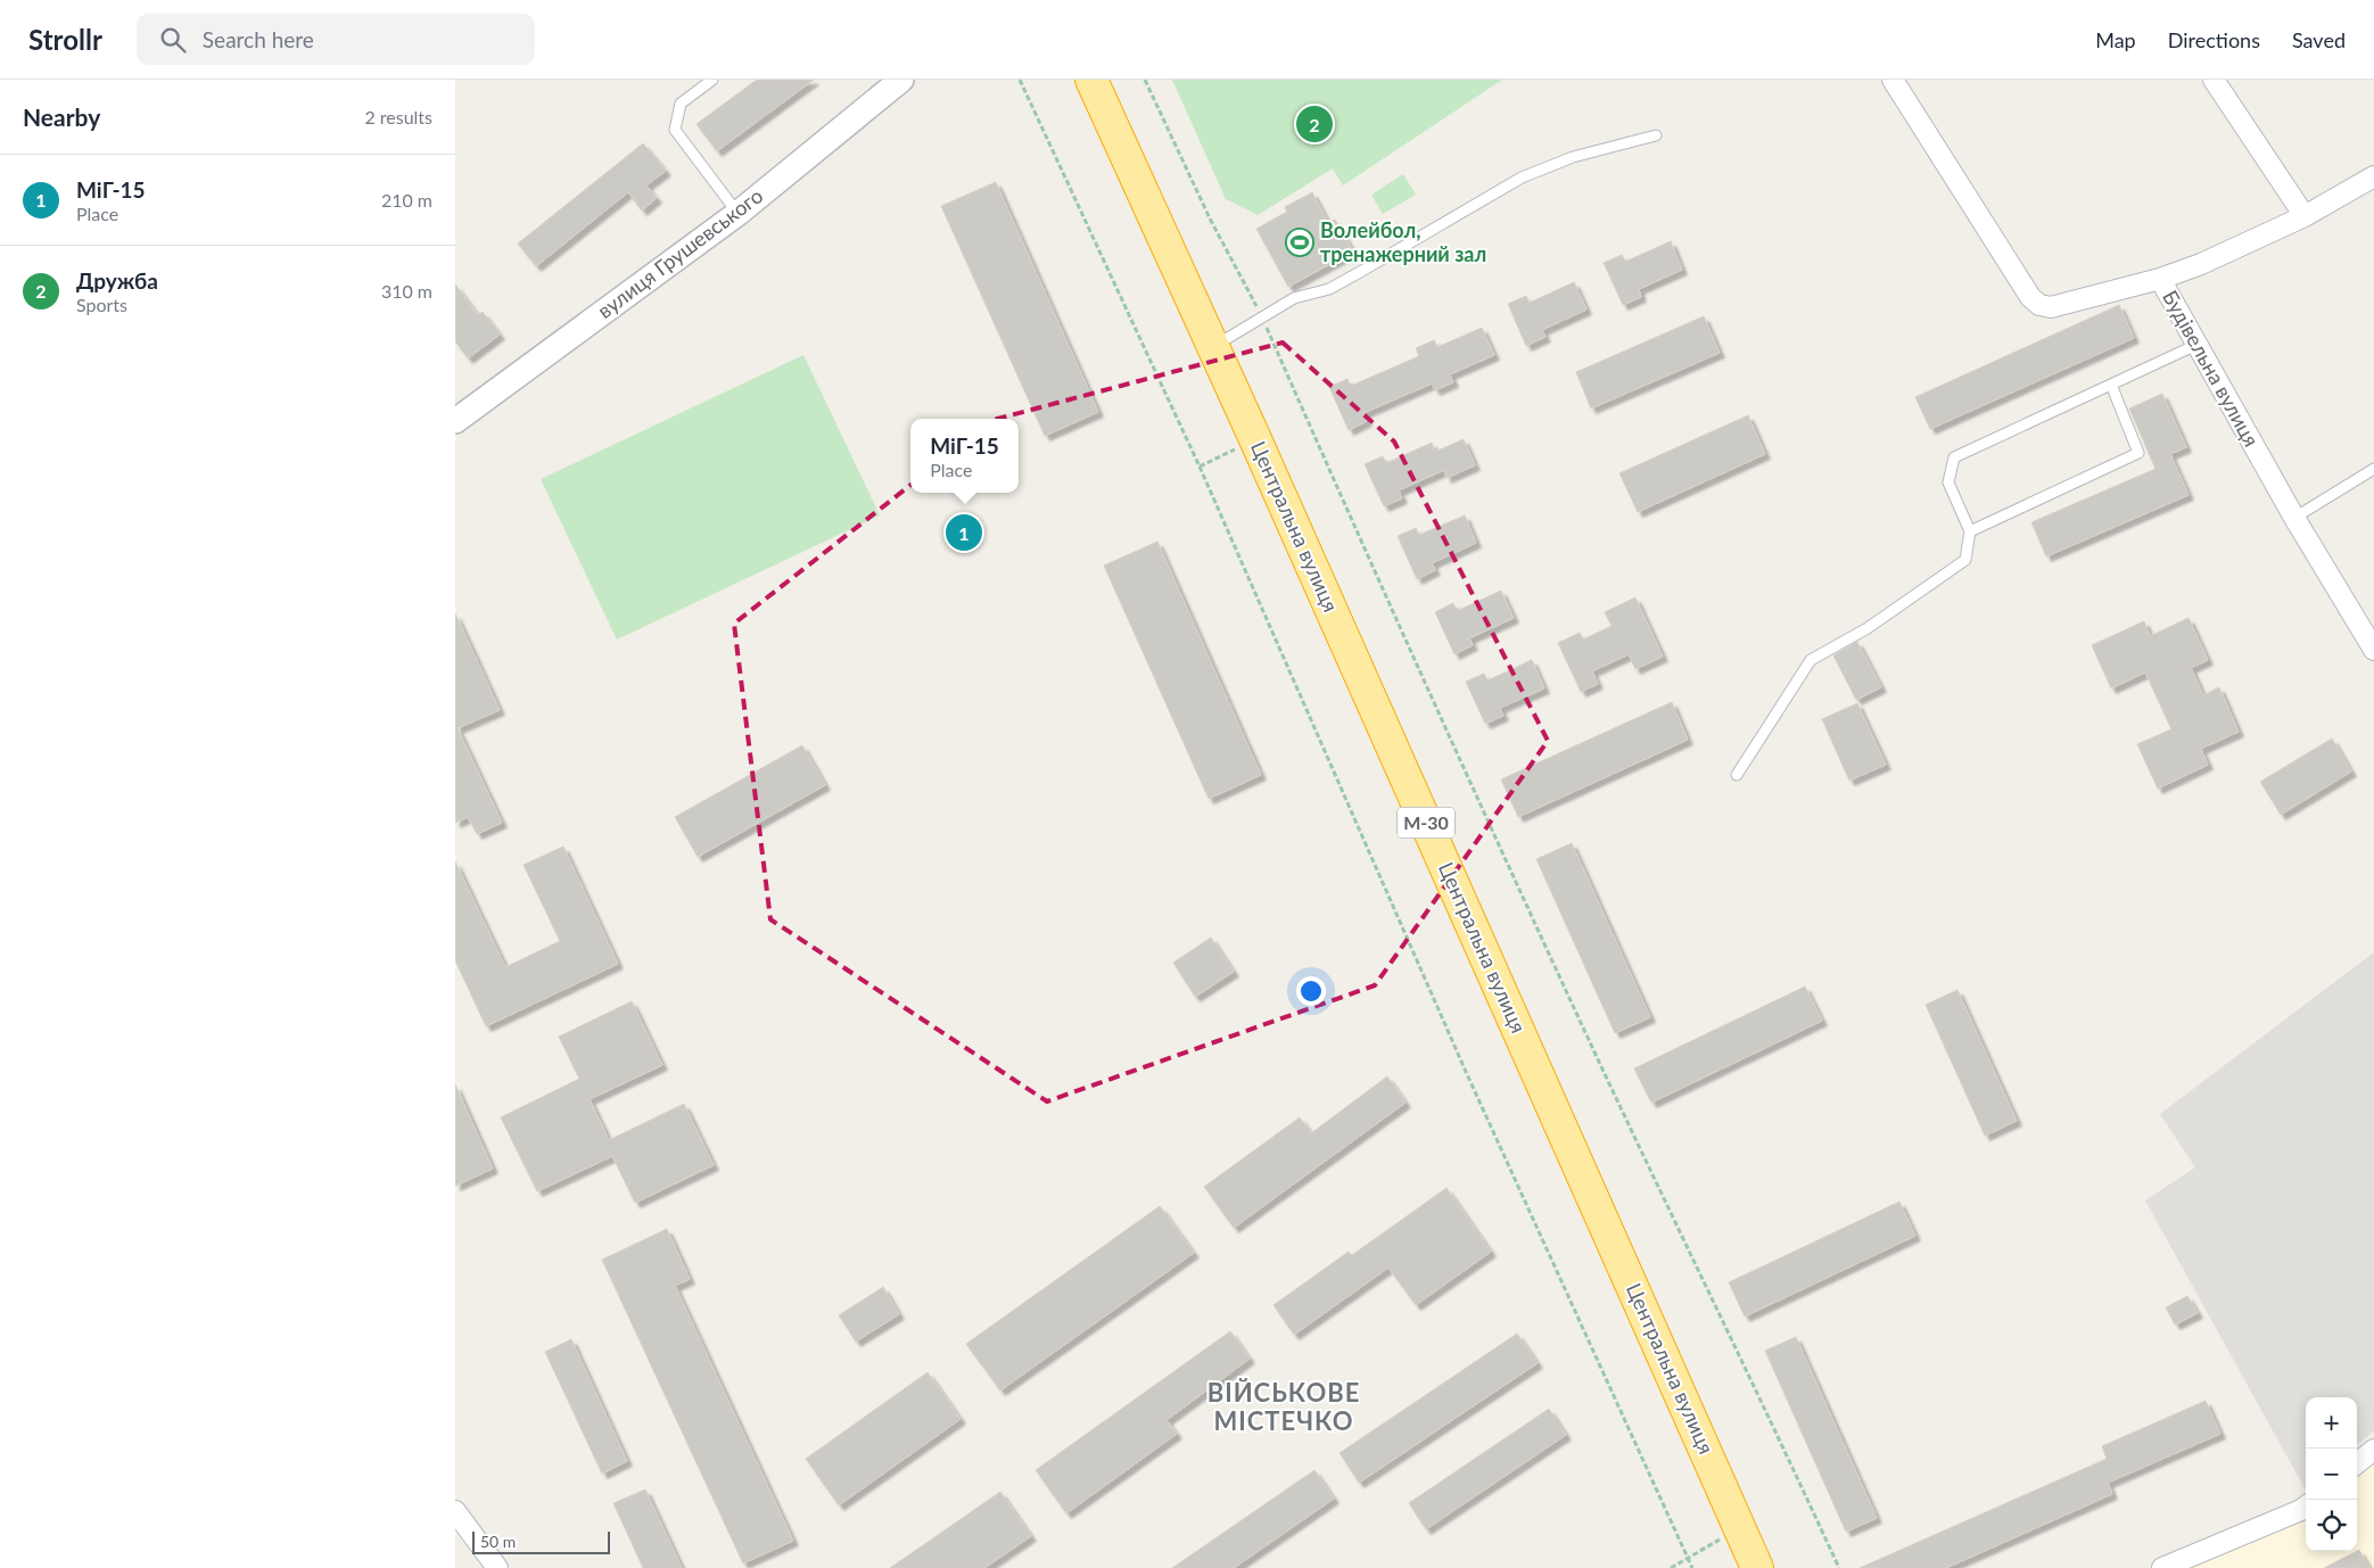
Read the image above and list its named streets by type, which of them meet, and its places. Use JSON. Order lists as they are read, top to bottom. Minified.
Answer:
{"streets":{"highway":["Центральна вулиця","М-30"],"street":["вулиця Грушевського","Будівельна вулиця"]},"districts":["ВІЙСЬКОВЕ МІСТЕЧКО"],"places":{"sports":["Волейбол, тренажерний зал"]},"scale_bar":"50 m","page":{"header":"Strollr","search":"Search here","nav":["Map","Directions","Saved"],"heading":["Nearby","2 results"],"pins":["2","1"],"list":[{"mark":"1","name":"МіГ-15","note":"Place","value":"210 m"},{"mark":"2","name":"Дружба","note":"Sports","value":"310 m"}],"popup":["МіГ-15","Place"],"map_buttons":["+","−"],"scale":"50 m"}}
